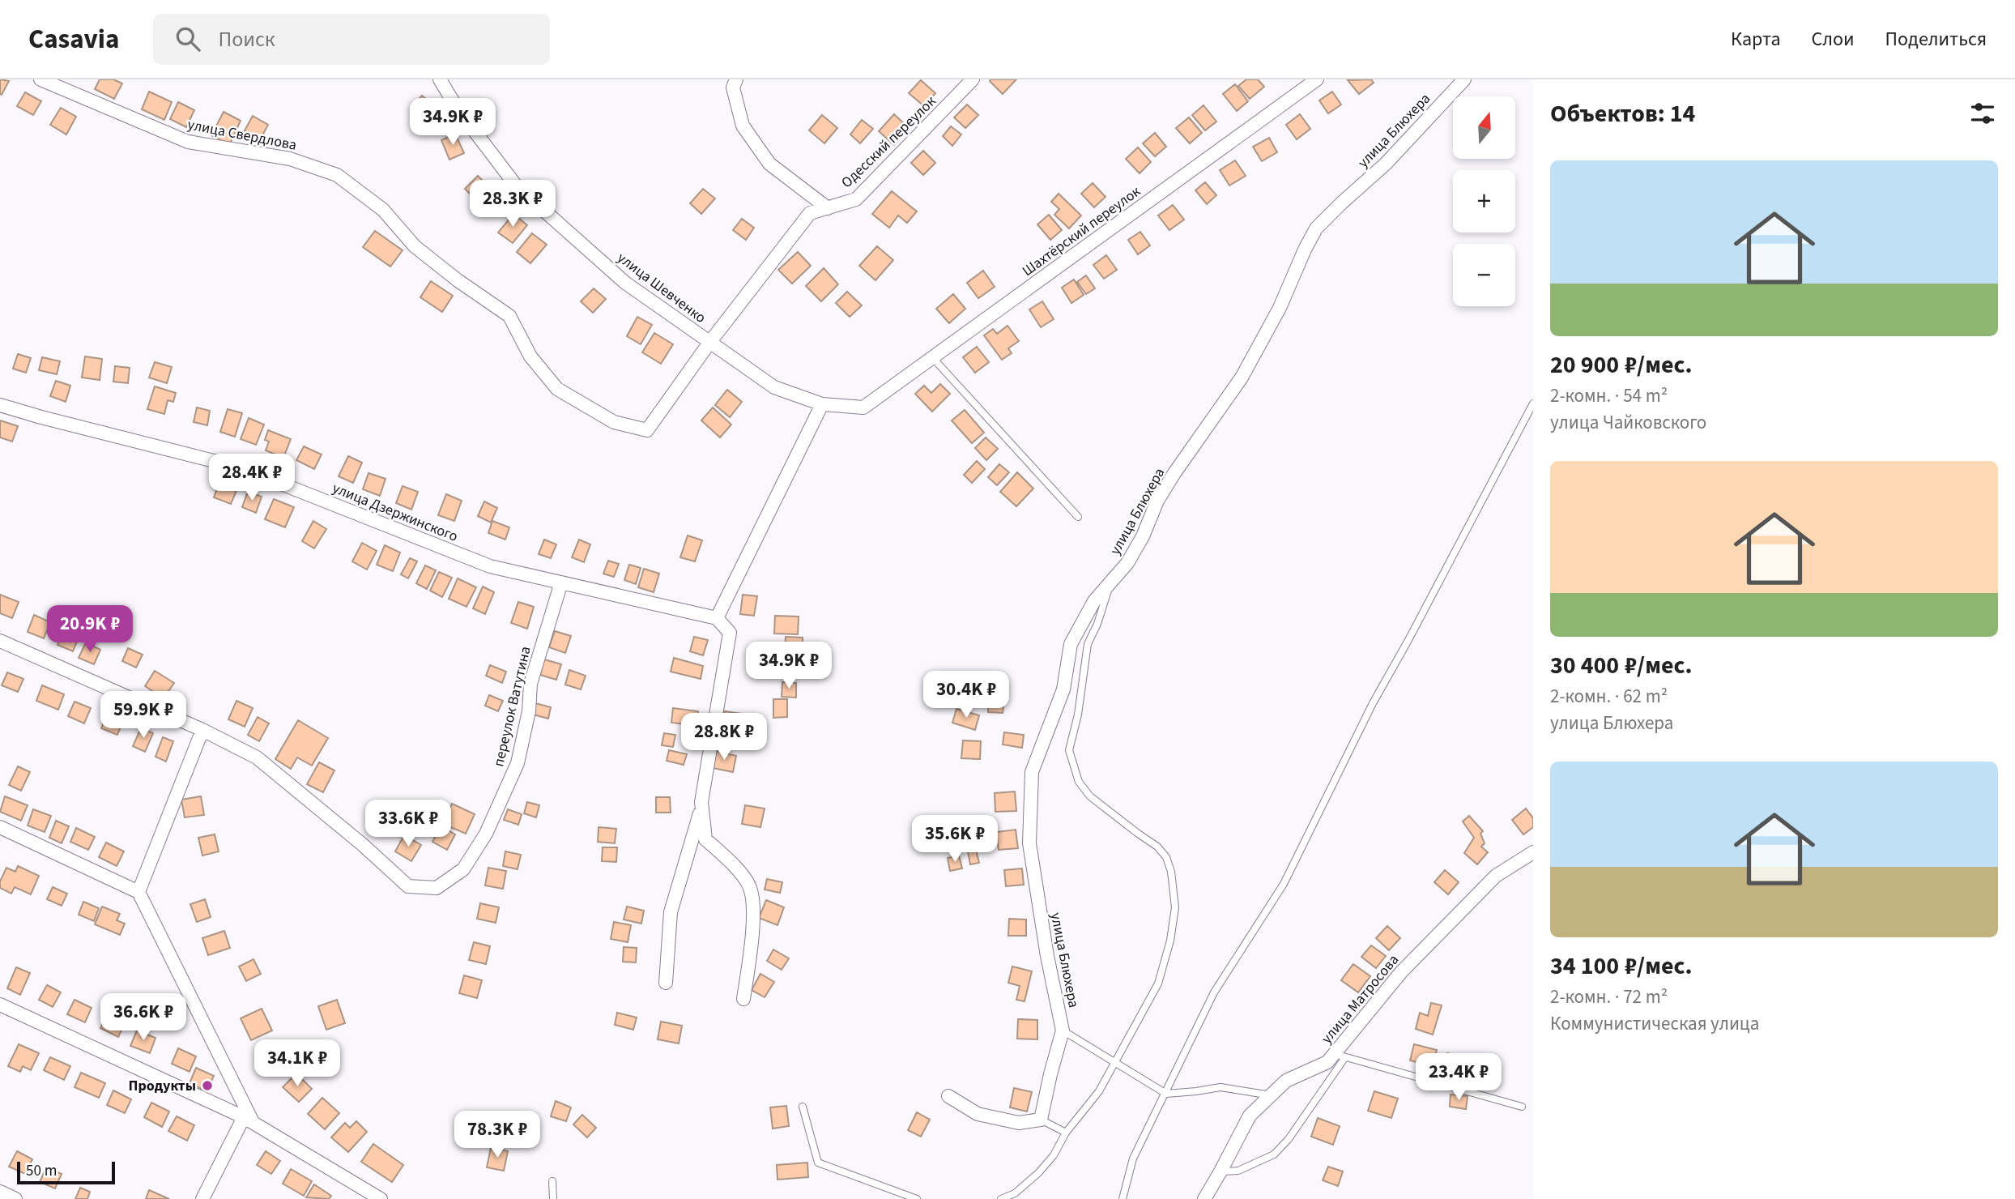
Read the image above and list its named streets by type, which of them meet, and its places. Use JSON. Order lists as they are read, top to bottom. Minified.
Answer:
{"streets":{"street":["улица Блюхера","улица Свердлова","Одесский переулок","Шахтёрский переулок","улица Шевченко","улица Дзержинского","переулок Ватутина","улица Матросова"]},"crossings":[["улица Свердлова","Одесский переулок"],["улица Свердлова","улица Шевченко"],["Одесский переулок","улица Шевченко"],["Шахтёрский переулок","улица Шевченко"],["улица Дзержинского","переулок Ватутина"]],"places":["Продукты"],"scale_bar":"50 m","north":"top","page":{"header":"Casavia","search":"Поиск","nav":["Карта","Слои","Поделиться"],"heading":"Объектов: 14","map_buttons":["+","−"],"price":["34.9K ₽","28.3K ₽","28.4K ₽","20.9K ₽","34.9K ₽","30.4K ₽","59.9K ₽","28.8K ₽","33.6K ₽","35.6K ₽","36.6K ₽","34.1K ₽","23.4K ₽","78.3K ₽"],"list":[{"name":"20 900 ₽/мес.","note":"2-комн. · 54 m² · улица Чайковского"},{"name":"30 400 ₽/мес.","note":"2-комн. · 62 m² · улица Блюхера"},{"name":"34 100 ₽/мес.","note":"2-комн. · 72 m² · Коммунистическая улица"}],"scale":"50 m"}}
